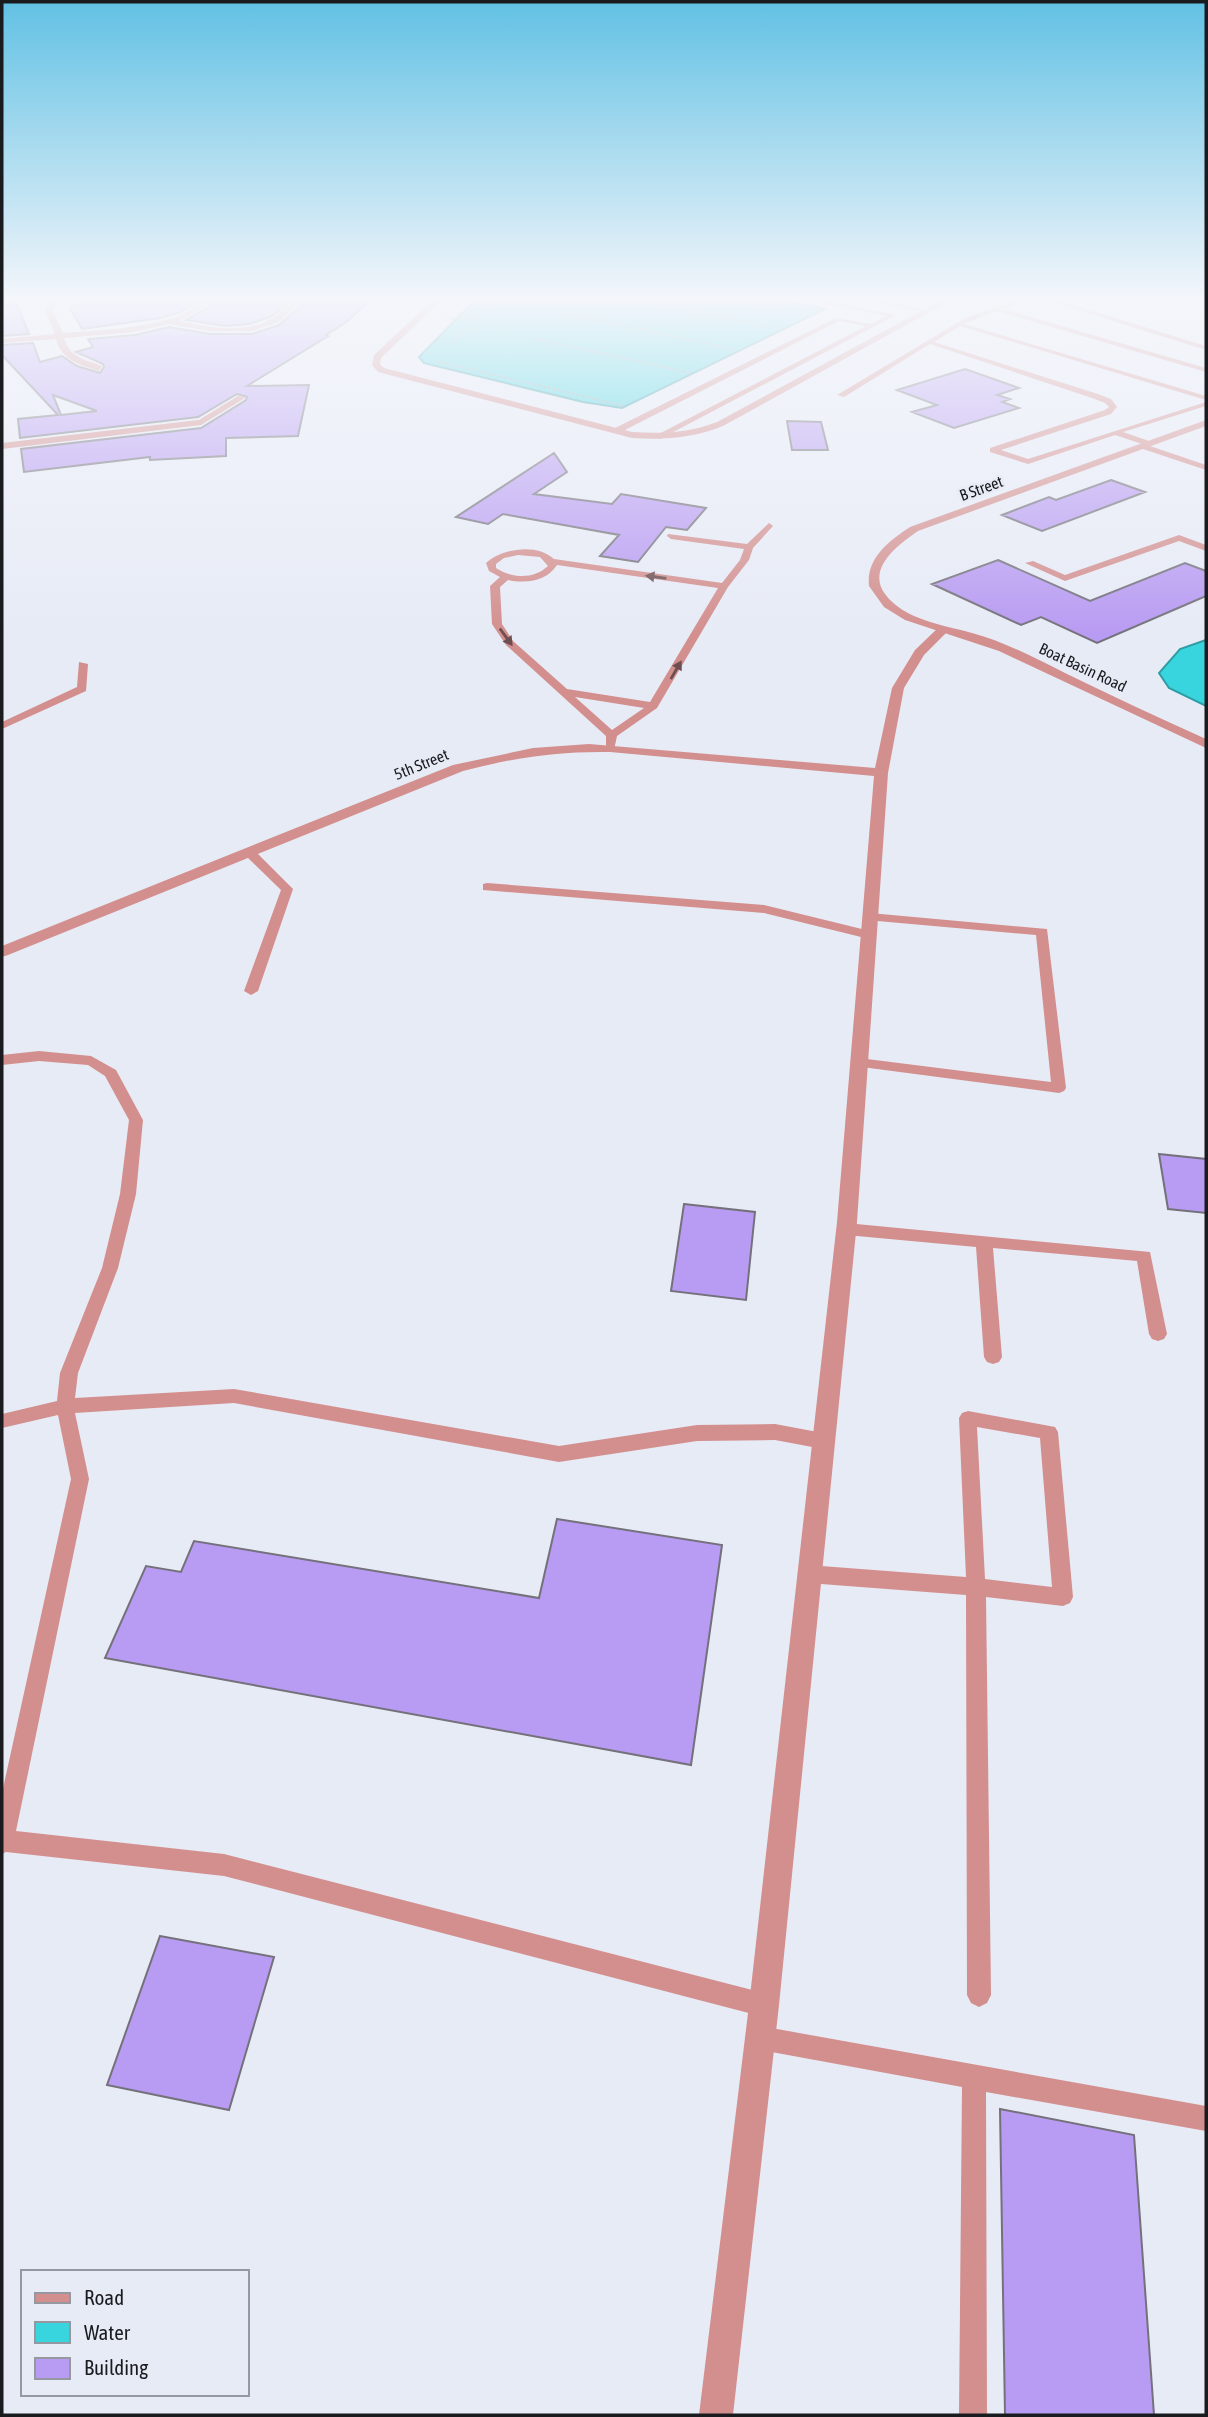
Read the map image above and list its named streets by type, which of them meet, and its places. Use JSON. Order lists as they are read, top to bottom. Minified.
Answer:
{"streets":{"street":["B Street","Boat Basin Road","5th Street"]},"crossings":[["B Street","Boat Basin Road"]],"legend":["Road","Water","Building"]}
